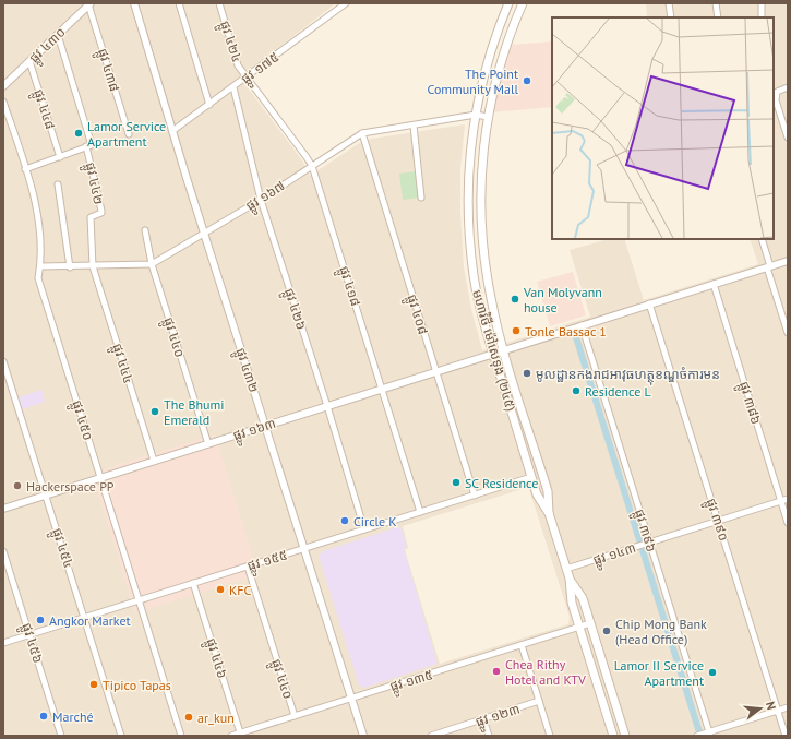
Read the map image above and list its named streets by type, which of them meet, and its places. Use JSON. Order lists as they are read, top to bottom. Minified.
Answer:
{"streets":{"main road":["មហាវិថី ម៉ៅសេទុង (២៤៥)"],"street":["ផ្លូវ ៤២៤","ផ្លូវ ៤៣០","ផ្លូវ ១៧៥","ផ្លូវ ៤៣៨","ផ្លូវ ៤៤៨","ផ្លូវ ៤៤២","ផ្លូវ ១៦៧","ផ្លូវ ៤១៨","ផ្លូវ ៤២៦","ផ្លូវ ៤០៨","ផ្លូវ ៤៤០","ផ្លូវ ៤៤៤","ផ្លូវ ៤៣២","ផ្លូវ ៣៨៦","ផ្លូវ ៤៥០","ផ្លូវ ១៦៣","ផ្លូវ ៣៩០","ផ្លូវ ៣៩៦","ផ្លូវ ៤៥៤","ផ្លូវ ១៤៣","ផ្លូវ ១៥៥","ផ្លូវ ៤៥៦","ផ្លូវ ៤៤៦","ផ្លូវ ១៣៥","ផ្លូវ ១២៣"]},"crossings":[["ផ្លូវ ៤២៤","ផ្លូវ ១៧៥"],["ផ្លូវ ៤២៤","ផ្លូវ ៤១៨"],["ផ្លូវ ៤៣០","ផ្លូវ ៤៣៨"],["ផ្លូវ ៤៣០","ផ្លូវ ៤៤៨"],["ផ្លូវ ៤៣០","ផ្លូវ ៤៤២"],["ផ្លូវ ១៧៥","ផ្លូវ ៤១៨"],["ផ្លូវ ១៧៥","ផ្លូវ ៤២៦"],["ផ្លូវ ១៧៥","ផ្លូវ ៤៣២"],["ផ្លូវ ៤៤២","ផ្លូវ ១៦៧"],["ផ្លូវ ៤៤២","ផ្លូវ ៤៤៤"],["ផ្លូវ ១៦៧","ផ្លូវ ៤១៨"],["ផ្លូវ ១៦៧","ផ្លូវ ៤២៦"],["ផ្លូវ ១៦៧","ផ្លូវ ៤០៨"],["ផ្លូវ ១៦៧","ផ្លូវ ៤៤០"],["ផ្លូវ ១៦៧","មហាវិថី ម៉ៅសេទុង (២៤៥)"],["ផ្លូវ ១៦៧","ផ្លូវ ៤៤៤"],["ផ្លូវ ១៦៧","ផ្លូវ ៤៣២"],["ផ្លូវ ១៦៧","ផ្លូវ ៤៥០"],["ផ្លូវ ៤១៨","ផ្លូវ ១៦៣"],["ផ្លូវ ៤១៨","ផ្លូវ ១៥៥"],["ផ្លូវ ៤២៦","ផ្លូវ ១៦៣"],["ផ្លូវ ៤២៦","ផ្លូវ ១៥៥"],["ផ្លូវ ៤០៨","ផ្លូវ ១៦៣"],["ផ្លូវ ៤០៨","ផ្លូវ ១៥៥"],["ផ្លូវ ៤៤០","ផ្លូវ ១៦៣"],["ផ្លូវ ៤៤០","ផ្លូវ ១៥៥"],["ផ្លូវ ៤៤០","ផ្លូវ ១៣៥"],["មហាវិថី ម៉ៅសេទុង (២៤៥)","ផ្លូវ ១៦៣"],["មហាវិថី ម៉ៅសេទុង (២៤៥)","ផ្លូវ ១៤៣"],["មហាវិថី ម៉ៅសេទុង (២៤៥)","ផ្លូវ ១៥៥"],["មហាវិថី ម៉ៅសេទុង (២៤៥)","ផ្លូវ ១៣៥"],["ផ្លូវ ៤៤៤","ផ្លូវ ១៦៣"],["ផ្លូវ ៤៣២","ផ្លូវ ១៦៣"],["ផ្លូវ ៤៣២","ផ្លូវ ១៥៥"],["ផ្លូវ ៤៣២","ផ្លូវ ១៣៥"],["ផ្លូវ ៣៨៦","ផ្លូវ ១៦៣"],["ផ្លូវ ៣៨៦","ផ្លូវ ១៤៣"],["ផ្លូវ ៤៥០","ផ្លូវ ១៦៣"],["ផ្លូវ ៤៥០","ផ្លូវ ១៥៥"],["ផ្លូវ ១៦៣","ផ្លូវ ៣៩០"],["ផ្លូវ ១៦៣","ផ្លូវ ៣៩៦"],["ផ្លូវ ១៦៣","ផ្លូវ ៤៥៤"],["ផ្លូវ ៣៩០","ផ្លូវ ១៤៣"],["ផ្លូវ ៣៩៦","ផ្លូវ ១៤៣"],["ផ្លូវ ៤៥៤","ផ្លូវ ១៥៥"],["ផ្លូវ ១៥៥","ផ្លូវ ៤៥៦"],["ផ្លូវ ១៥៥","ផ្លូវ ៤៤៦"],["ផ្លូវ ៤៤៦","ផ្លូវ ១៣៥"]],"places":["The Point Community Mall","Lamor Service Apartment","Van Molyvann house","Tonle Bassac 1","មូលដ្ឋានកងរាជអាវុធហត្ថុខណ្ឌចំការមន","Residence L","The Bhumi Emerald","SC Residence","Hackerspace PP","Circle K","KFC","Angkor Market","Chip Mong Bank (Head Office)","Chea Rithy Hotel and KTV","Lamor II Service Apartment","Tipico Tapas","Marché","ar_kun"],"north":"right"}
